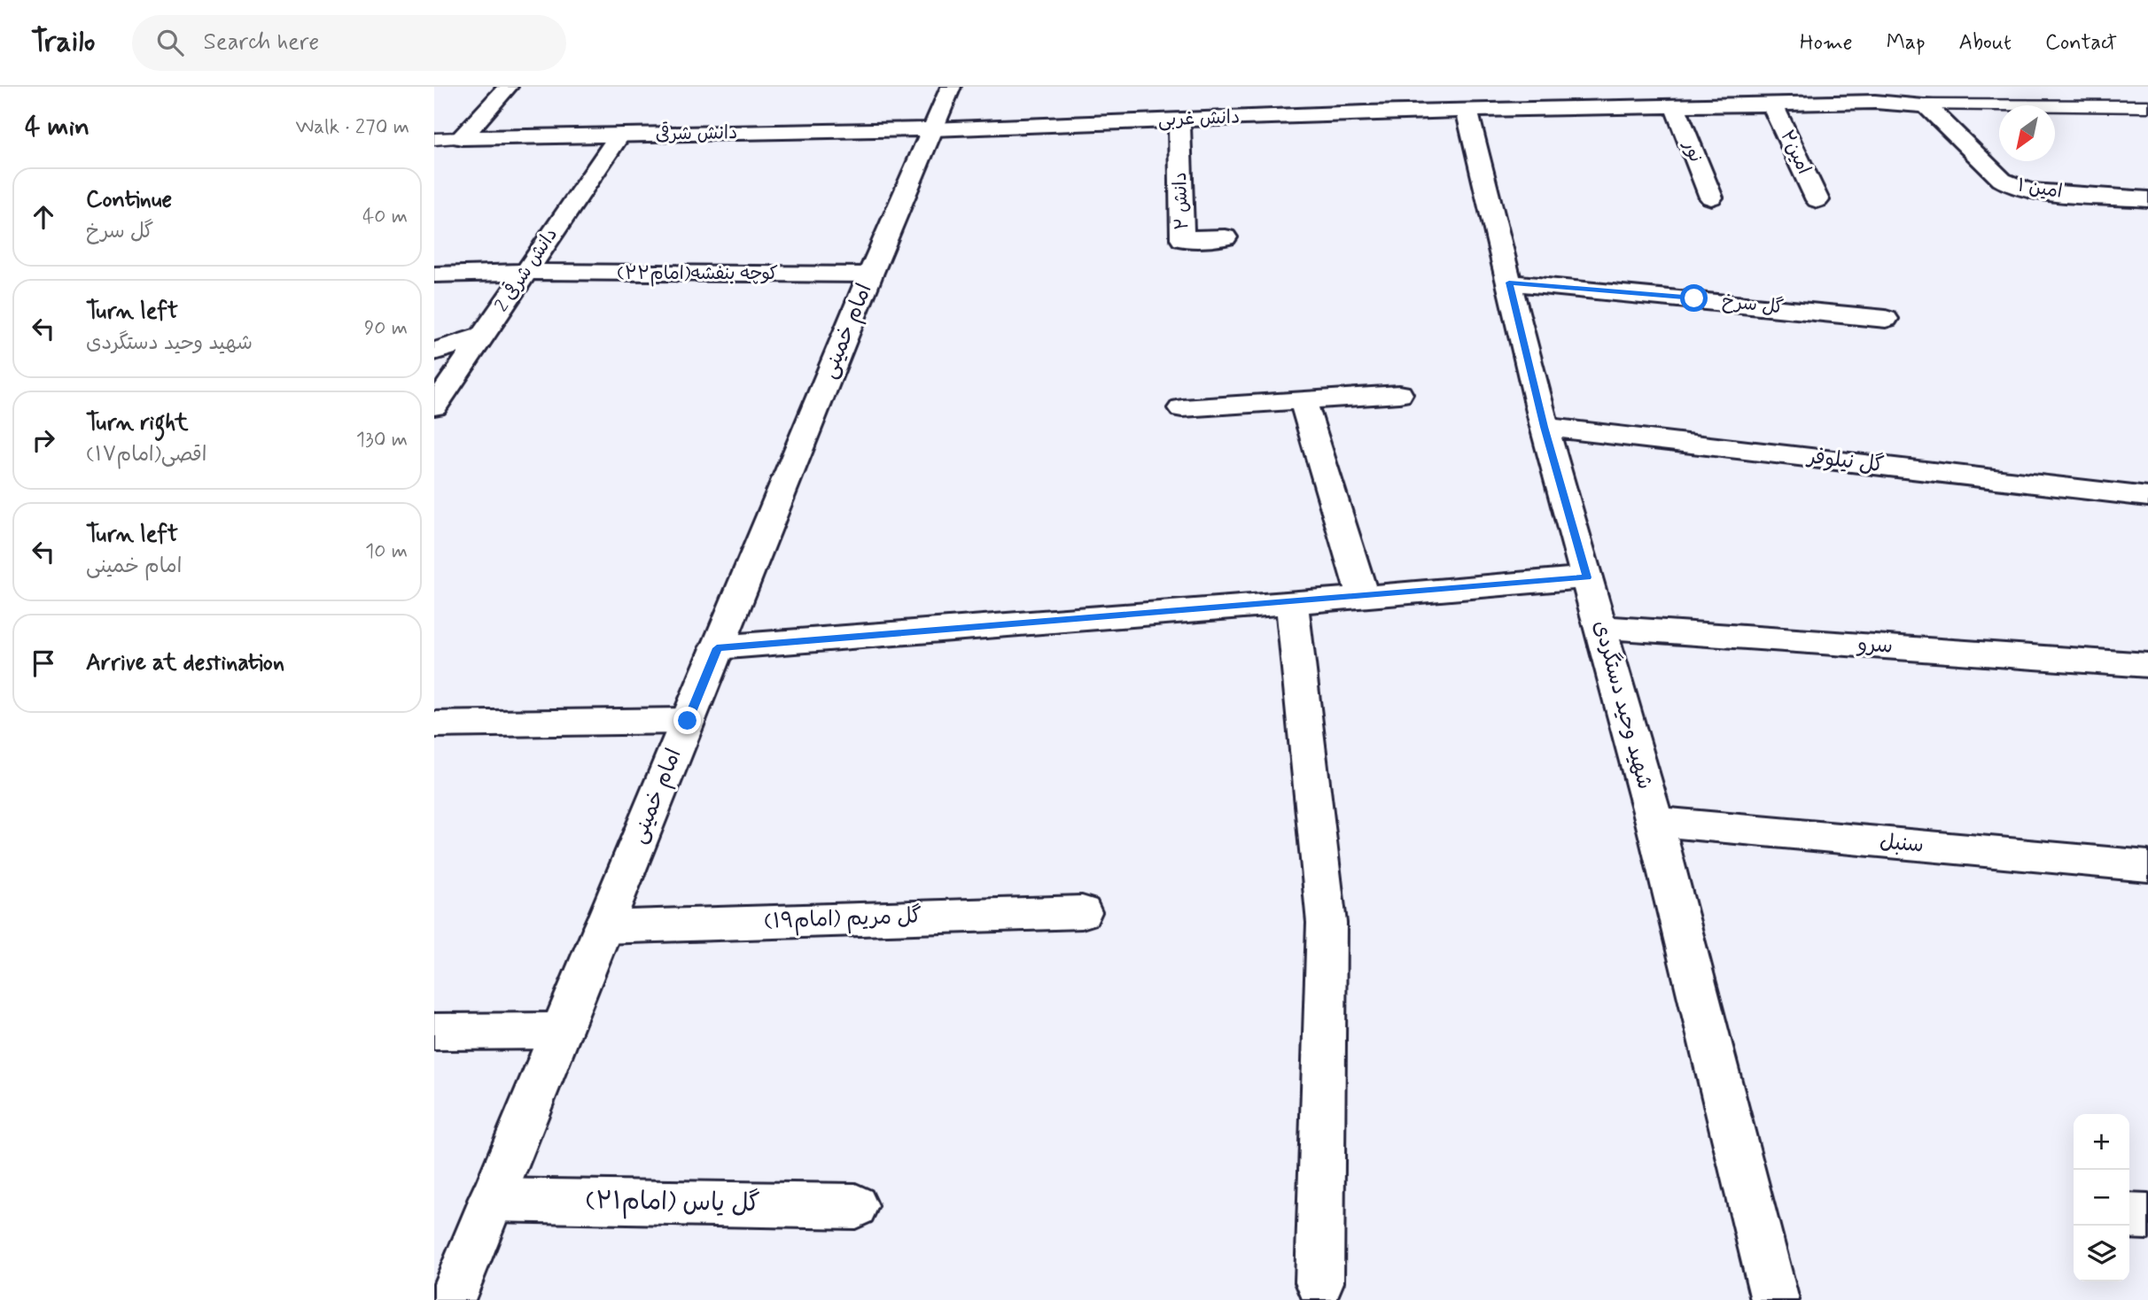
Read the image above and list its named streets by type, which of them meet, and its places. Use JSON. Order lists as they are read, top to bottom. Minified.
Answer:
{"streets":{"street":["دانش غربی","دانش شرقی","نور","امین۲","امین ۱","دانش ۲","دانش شرقی 2","کوچه بنفشه(امام۲۲)","گل سرخ","امام خمینی","گل نیلوفر","سرو","شهید وحید دستگردی","سنبل","گل مریم (امام۱۹)","گل یاس (امام۲۱)"]},"crossings":[["دانش غربی","دانش شرقی"],["دانش غربی","نور"],["دانش غربی","امین۲"],["دانش غربی","امین ۱"],["دانش غربی","دانش ۲"],["دانش غربی","امام خمینی"],["دانش غربی","شهید وحید دستگردی"],["دانش شرقی","دانش شرقی 2"],["دانش شرقی","امام خمینی"],["دانش شرقی 2","کوچه بنفشه(امام۲۲)"],["کوچه بنفشه(امام۲۲)","امام خمینی"],["گل سرخ","شهید وحید دستگردی"],["امام خمینی","گل مریم (امام۱۹)"],["امام خمینی","گل یاس (امام۲۱)"],["گل نیلوفر","شهید وحید دستگردی"],["سرو","شهید وحید دستگردی"],["شهید وحید دستگردی","سنبل"]],"north":"bottom left","page":{"header":"Trailo","search":"Search here","nav":["Home","Map","About","Contact"],"heading":["4 min","Walk · 270 m"],"list":[["Continue","گل سرخ","40 m"],["Turn left","شهید وحید دستگردی","90 m"],["Turn right","اقصی(امام۱۷)","130 m"],["Turn left","امام خمینی","10 m"],"Arrive at destination"],"map_buttons":["+","−"]}}
